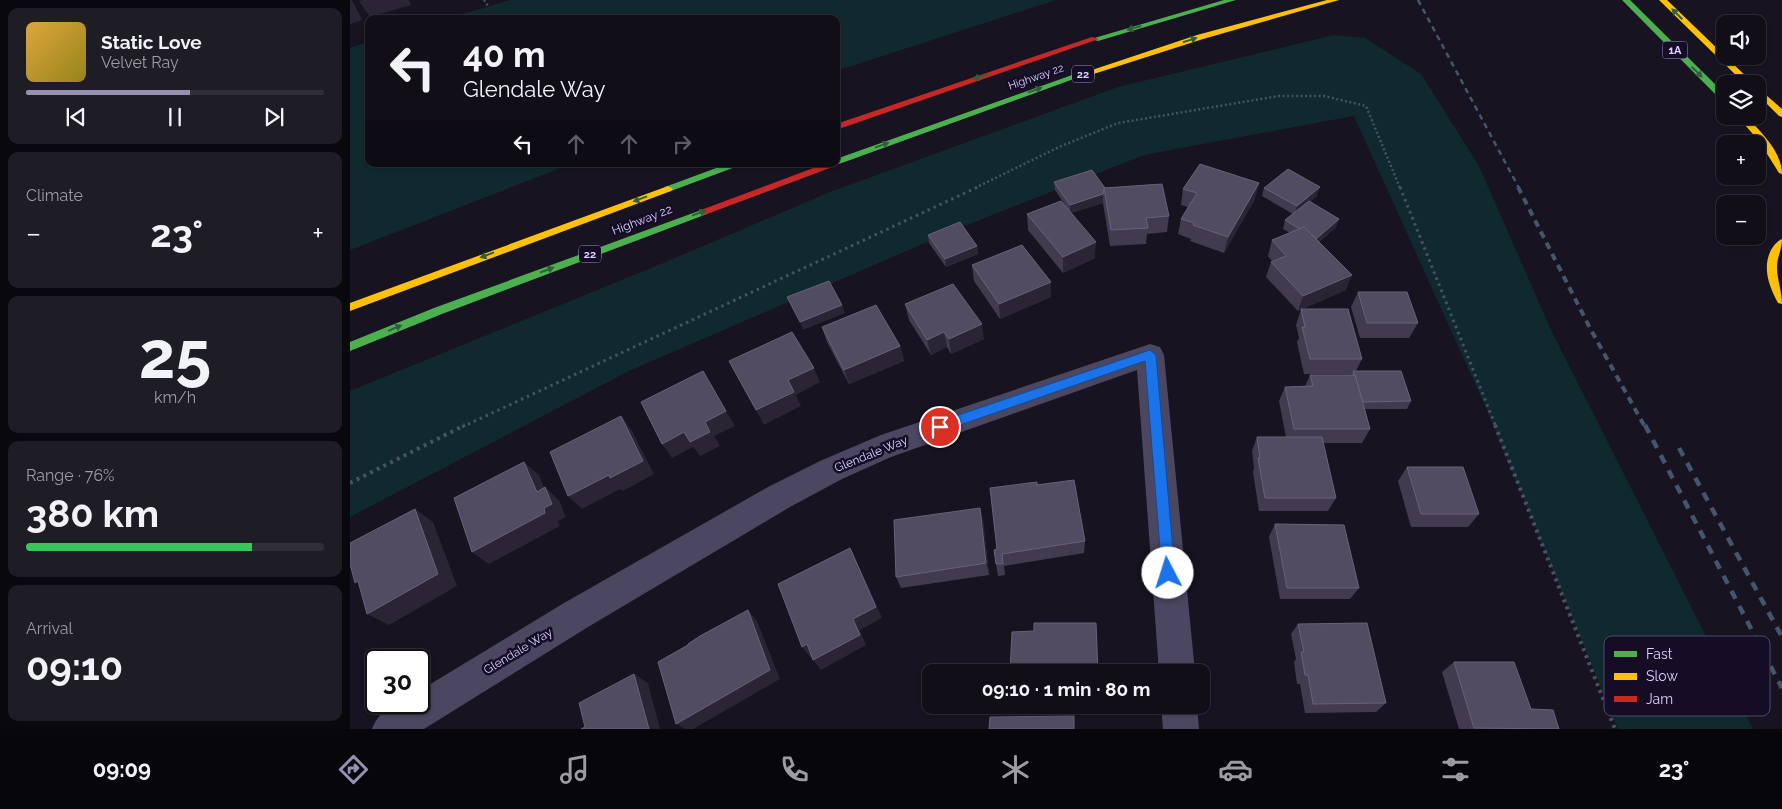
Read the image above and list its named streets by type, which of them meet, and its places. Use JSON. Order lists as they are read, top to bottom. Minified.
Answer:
{"streets":{"main road":["1A","22","Highway 22"],"street":["Glendale Way"]},"legend":["Fast","Slow","Jam"],"page":{"map_buttons":["+","−"],"turn":["40 m","Glendale Way"],"song":["Static Love","Velvet Ray"],"tile":["Climate",["25","km/h"],["Range · 76%","380 km"],["Arrival","09:10"]],"heat":["−","23°","+"],"limit":"30","trip":"09:10 · 1 min · 80 m","tabs":["09:09","23°"]}}
